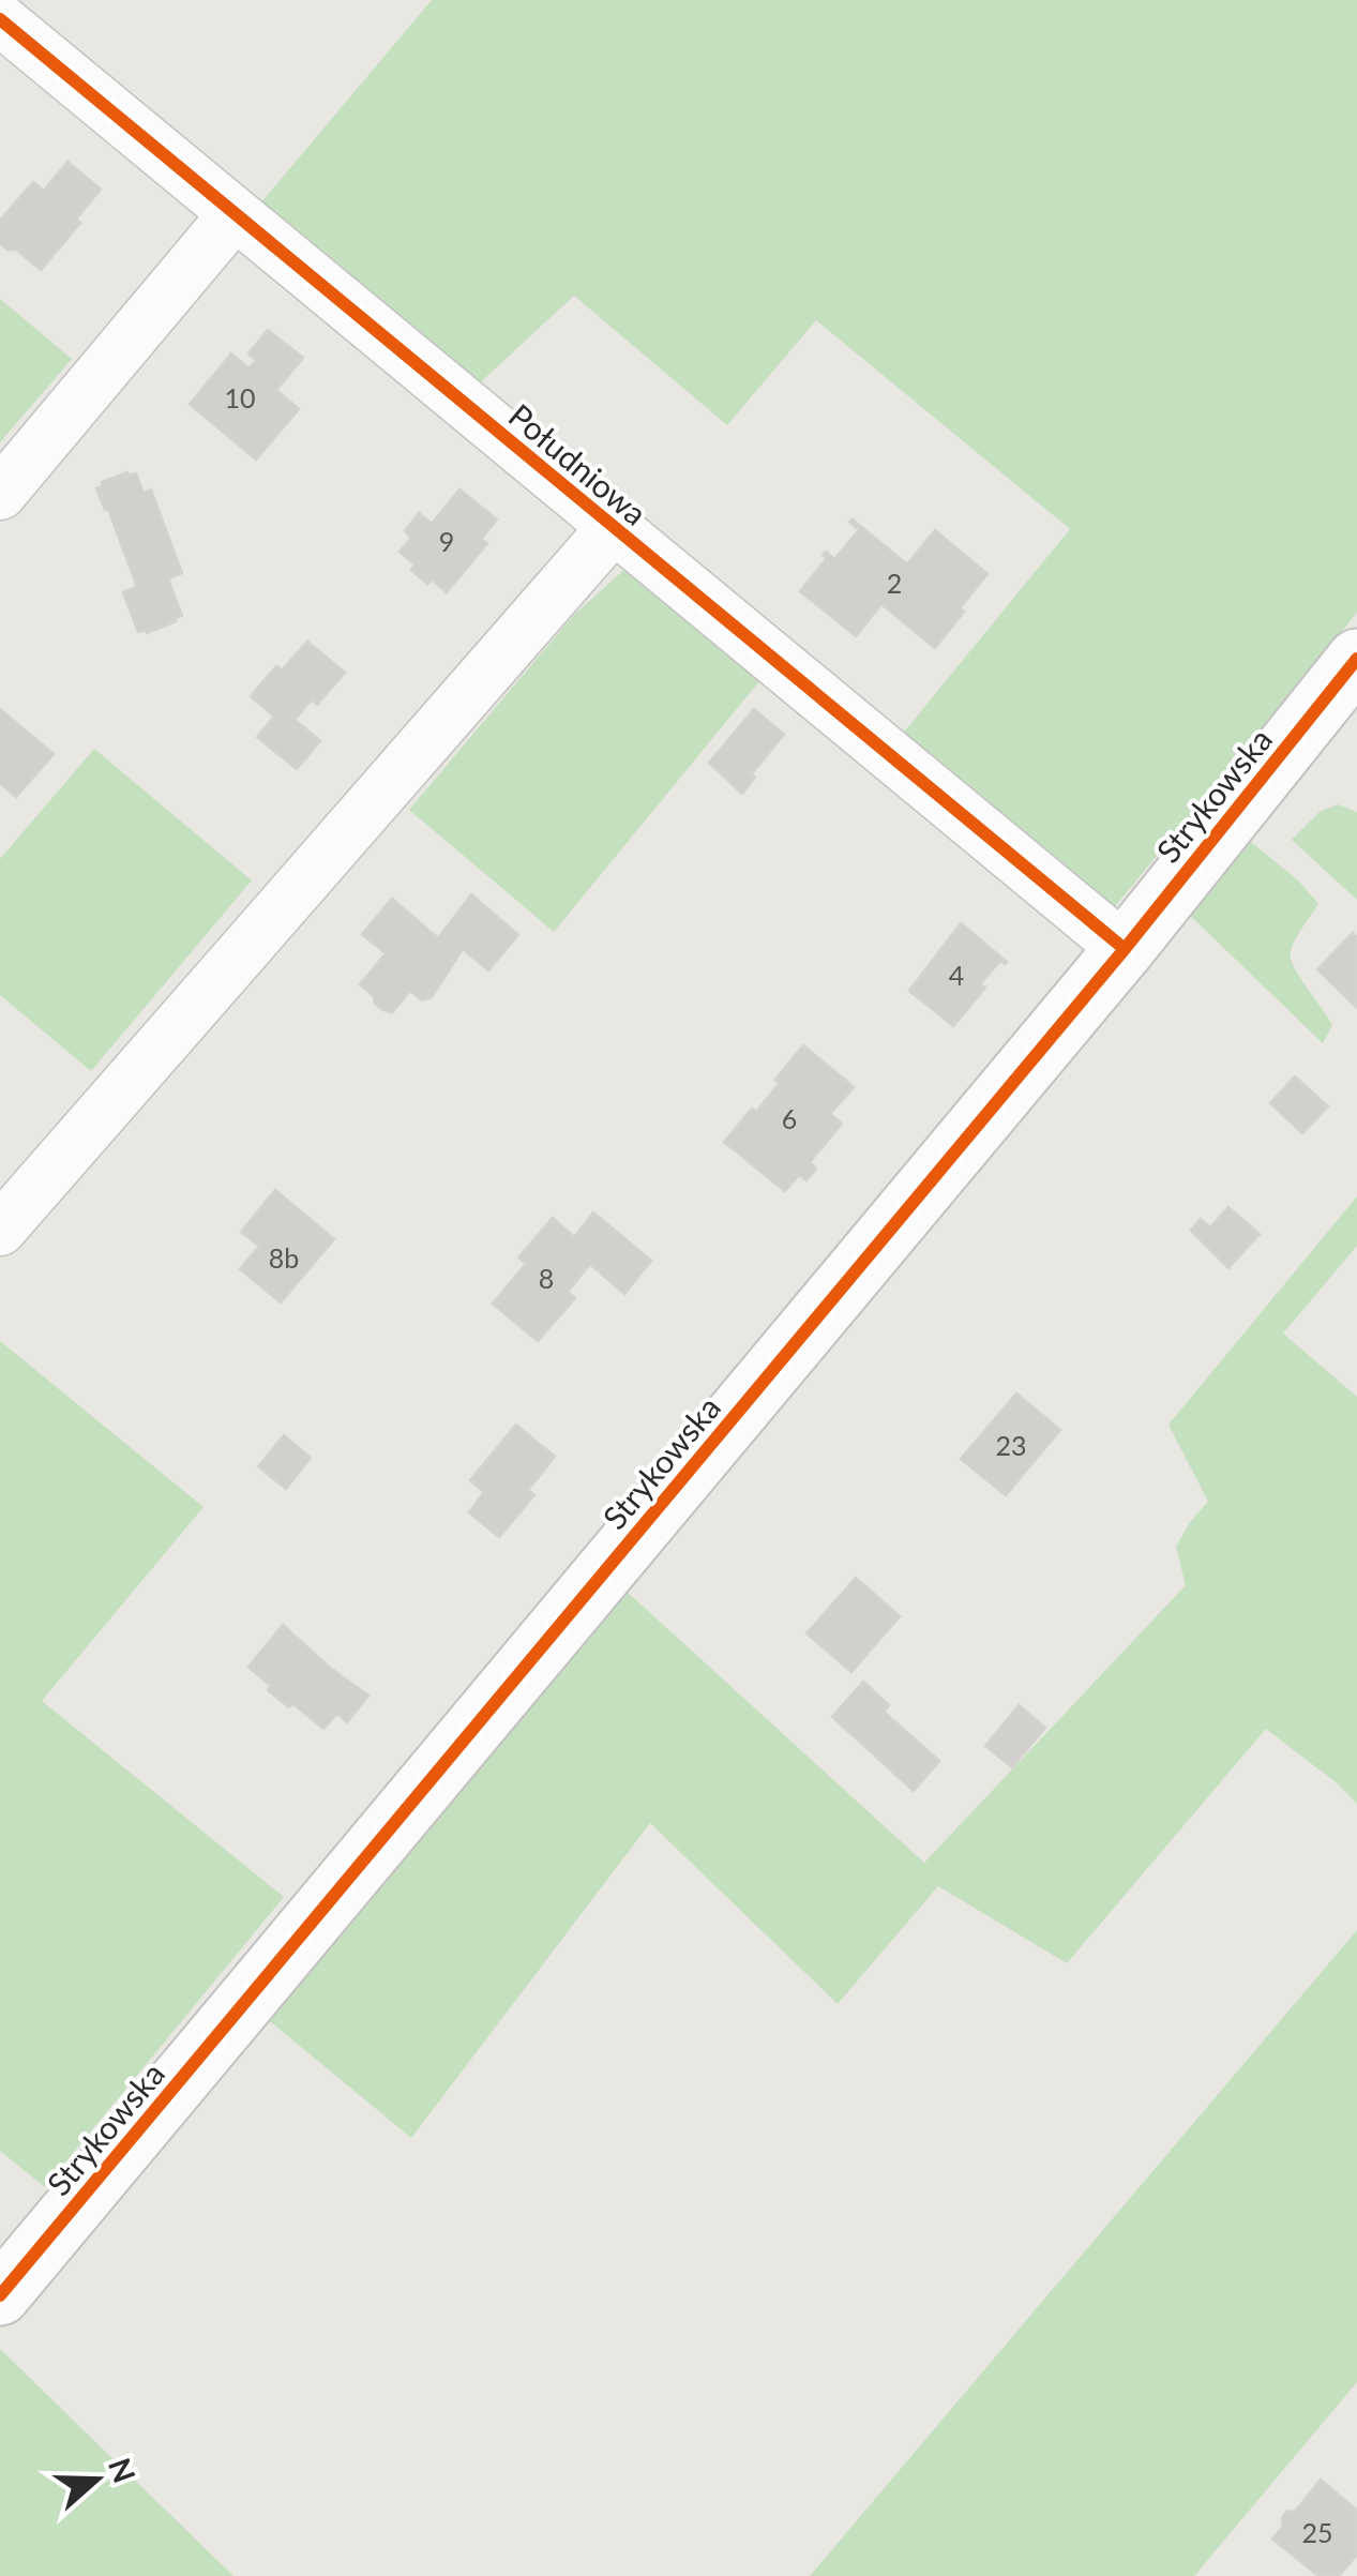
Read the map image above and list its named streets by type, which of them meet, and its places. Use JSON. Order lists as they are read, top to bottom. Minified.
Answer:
{"streets":{"street":["Południowa","Strykowska"]},"crossings":[["Południowa","Strykowska"]],"house_numbers":["10","9","2","4","6","8b","8","23","25"],"north":"right"}
